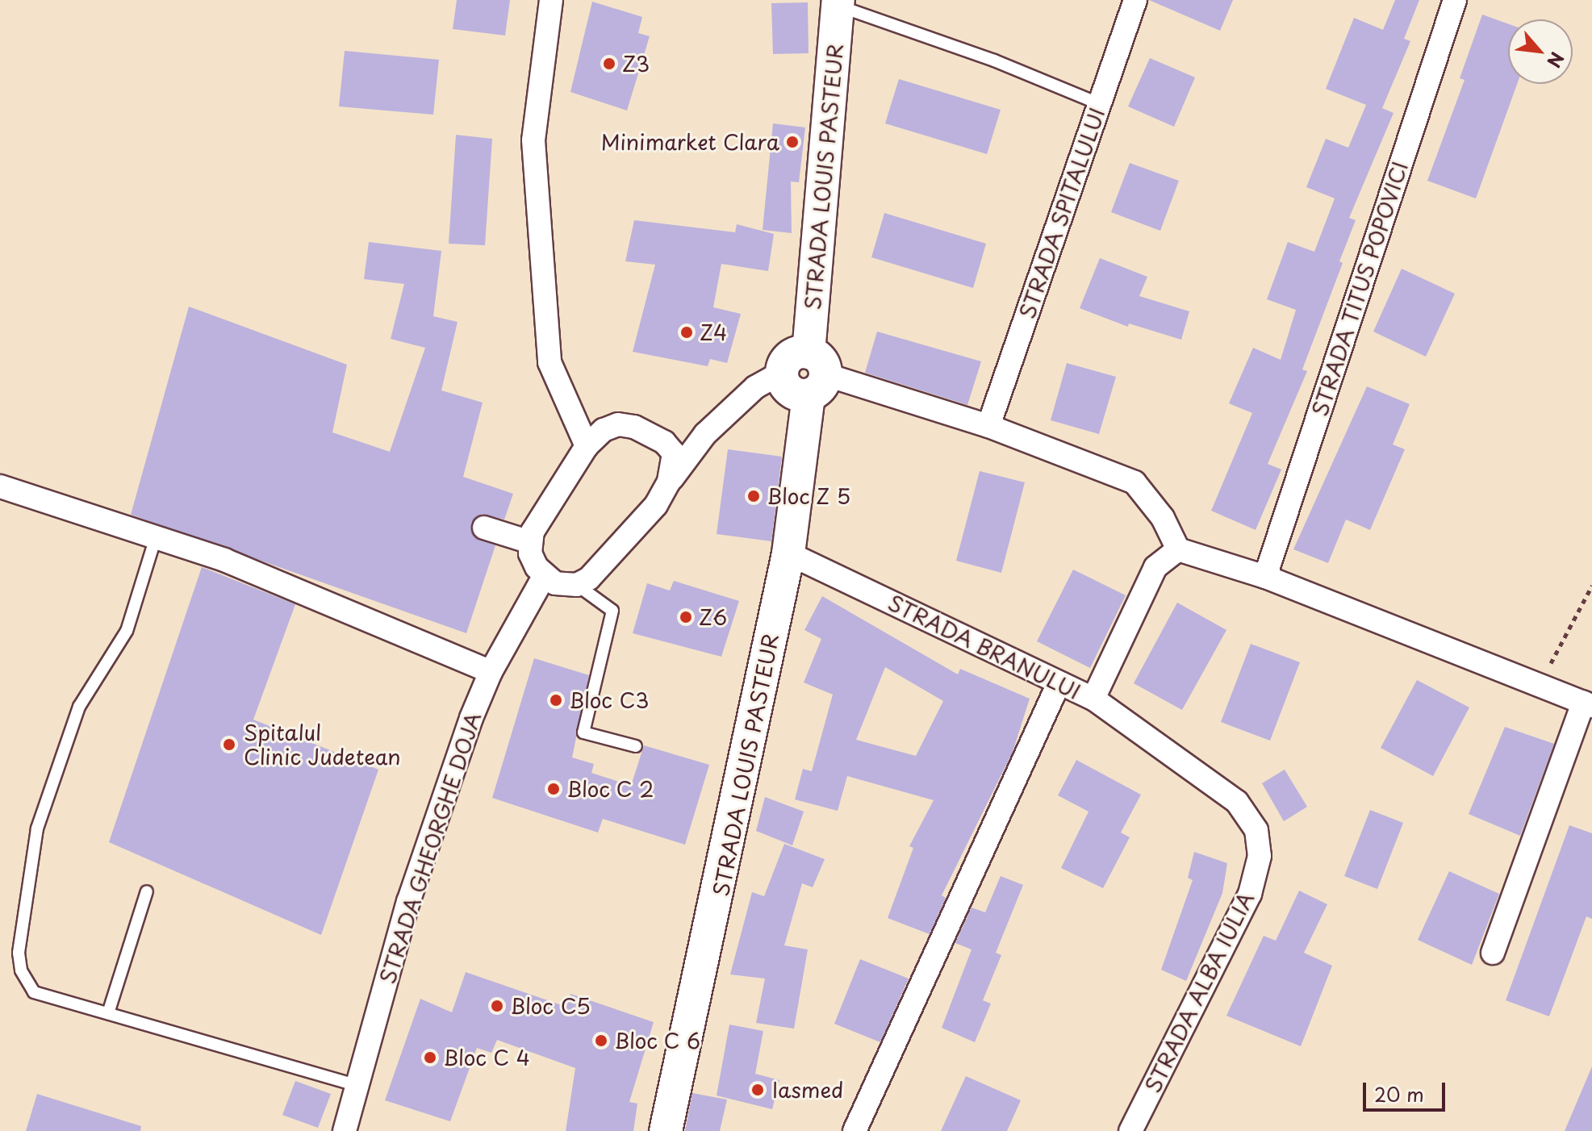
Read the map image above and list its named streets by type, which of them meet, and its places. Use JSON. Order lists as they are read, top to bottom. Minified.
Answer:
{"streets":{"main road":["STRADA LOUIS PASTEUR"],"street":["STRADA SPITALULUI","STRADA TITUS POPOVICI","STRADA BRANULUI","STRADA GHEORGHE DOJA","STRADA ALBA IULIA"]},"crossings":[["STRADA LOUIS PASTEUR","STRADA BRANULUI"],["STRADA BRANULUI","STRADA ALBA IULIA"]],"places":["Z3","Minimarket Clara","Z4","Bloc Z 5","Z6","Bloc C3","Spitalul Clinic Judetean","Bloc C 2","Bloc C5","Bloc C 6","Bloc C 4","Iasmed"],"scale_bar":"20 m","north":"bottom right"}
